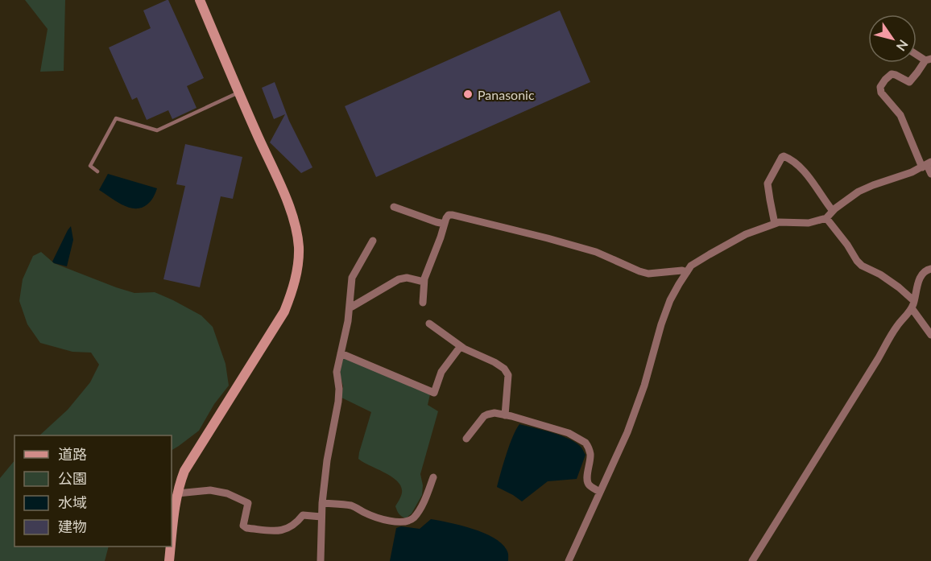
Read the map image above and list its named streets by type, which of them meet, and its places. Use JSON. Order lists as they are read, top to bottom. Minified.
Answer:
{"places":["Panasonic"],"legend":["道路","公園","水域","建物"],"north":"bottom right"}
